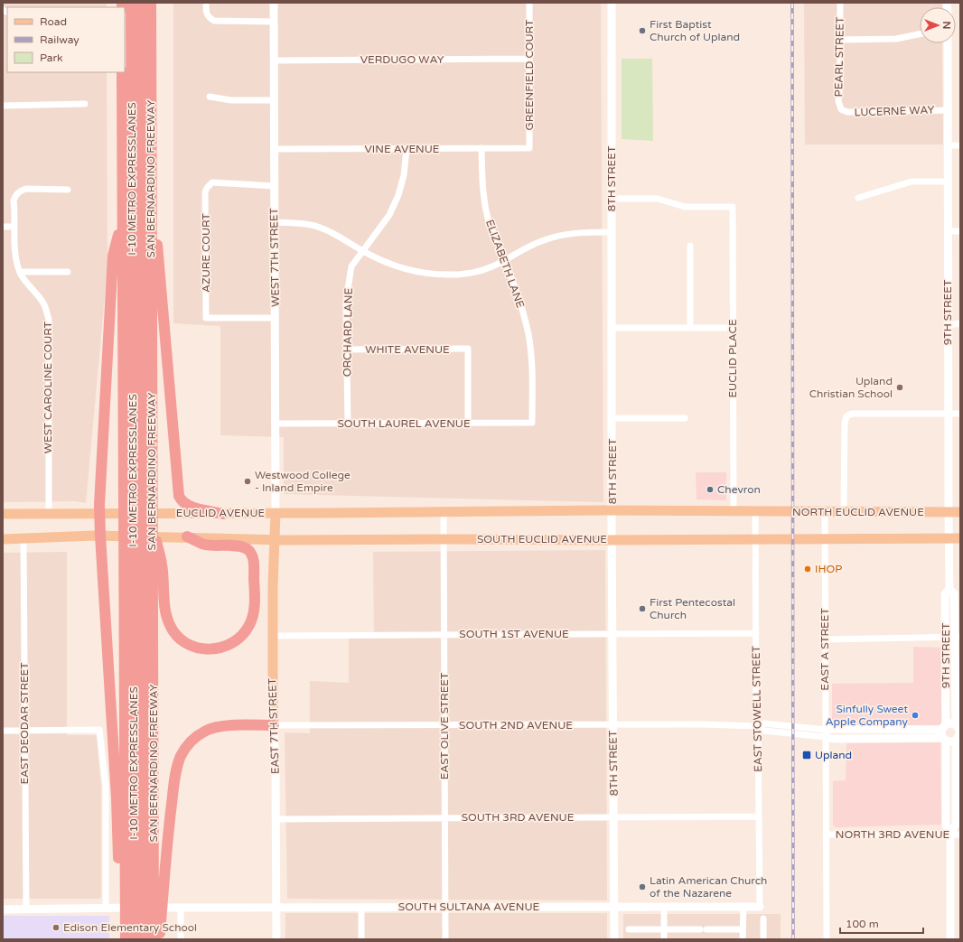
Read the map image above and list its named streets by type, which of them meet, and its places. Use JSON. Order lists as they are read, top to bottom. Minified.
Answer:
{"streets":{"highway":["I-10 METRO EXPRESSLANES","SAN BERNARDINO FREEWAY"],"main road":["NORTH EUCLID AVENUE","EUCLID AVENUE","SOUTH EUCLID AVENUE","EAST 7TH STREET"],"street":["PEARL STREET","VERDUGO WAY","GREENFIELD COURT","LUCERNE WAY","VINE AVENUE","8TH STREET","AZURE COURT","WEST 7TH STREET","ELIZABETH LANE","9TH STREET","ORCHARD LANE","WHITE AVENUE","EUCLID PLACE","WEST CAROLINE COURT","SOUTH LAUREL AVENUE","SOUTH 1ST AVENUE","EAST A STREET","EAST STOWELL STREET","EAST DEODAR STREET","SOUTH 2ND AVENUE","EAST OLIVE STREET","SOUTH 3RD AVENUE","NORTH 3RD AVENUE","SOUTH SULTANA AVENUE"]},"crossings":[["PEARL STREET","LUCERNE WAY"],["VERDUGO WAY","GREENFIELD COURT"],["VERDUGO WAY","WEST 7TH STREET"],["GREENFIELD COURT","VINE AVENUE"],["LUCERNE WAY","9TH STREET"],["VINE AVENUE","WEST 7TH STREET"],["VINE AVENUE","ELIZABETH LANE"],["VINE AVENUE","ORCHARD LANE"],["8TH STREET","EUCLID PLACE"],["8TH STREET","SOUTH EUCLID AVENUE"],["8TH STREET","SOUTH 1ST AVENUE"],["8TH STREET","SOUTH 2ND AVENUE"],["8TH STREET","SOUTH 3RD AVENUE"],["8TH STREET","SOUTH SULTANA AVENUE"],["AZURE COURT","WEST 7TH STREET"],["WEST 7TH STREET","SOUTH LAUREL AVENUE"],["WEST 7TH STREET","EUCLID AVENUE"],["WEST 7TH STREET","EAST 7TH STREET"],["ELIZABETH LANE","SOUTH LAUREL AVENUE"],["9TH STREET","NORTH EUCLID AVENUE"],["ORCHARD LANE","WHITE AVENUE"],["ORCHARD LANE","SOUTH LAUREL AVENUE"],["WHITE AVENUE","SOUTH LAUREL AVENUE"],["NORTH EUCLID AVENUE","EAST A STREET"],["NORTH EUCLID AVENUE","EAST STOWELL STREET"],["EUCLID AVENUE","EAST 7TH STREET"],["EUCLID AVENUE","EAST OLIVE STREET"],["SOUTH EUCLID AVENUE","EAST STOWELL STREET"],["SOUTH EUCLID AVENUE","EAST 7TH STREET"],["SOUTH EUCLID AVENUE","EAST OLIVE STREET"],["SOUTH 1ST AVENUE","EAST STOWELL STREET"],["SOUTH 1ST AVENUE","EAST 7TH STREET"],["SOUTH 1ST AVENUE","EAST OLIVE STREET"],["EAST A STREET","SOUTH 2ND AVENUE"],["EAST A STREET","NORTH 3RD AVENUE"],["EAST STOWELL STREET","SOUTH 2ND AVENUE"],["EAST STOWELL STREET","SOUTH 3RD AVENUE"],["EAST STOWELL STREET","SOUTH SULTANA AVENUE"],["EAST DEODAR STREET","SOUTH SULTANA AVENUE"],["SOUTH 2ND AVENUE","EAST 7TH STREET"],["SOUTH 2ND AVENUE","EAST OLIVE STREET"],["EAST 7TH STREET","SOUTH 3RD AVENUE"],["EAST 7TH STREET","SOUTH SULTANA AVENUE"],["EAST OLIVE STREET","SOUTH 3RD AVENUE"],["EAST OLIVE STREET","SOUTH SULTANA AVENUE"]],"places":{"other":["First Baptist Church of Upland","Upland Christian School","Westwood College - Inland Empire","Chevron","IHOP","First Pentecostal Church","Sinfully Sweet Apple Company","Latin American Church of the Nazarene","Edison Elementary School"],"transit":["Upland"]},"legend":["Road","Railway","Park"],"scale_bar":"100 m","north":"right"}
